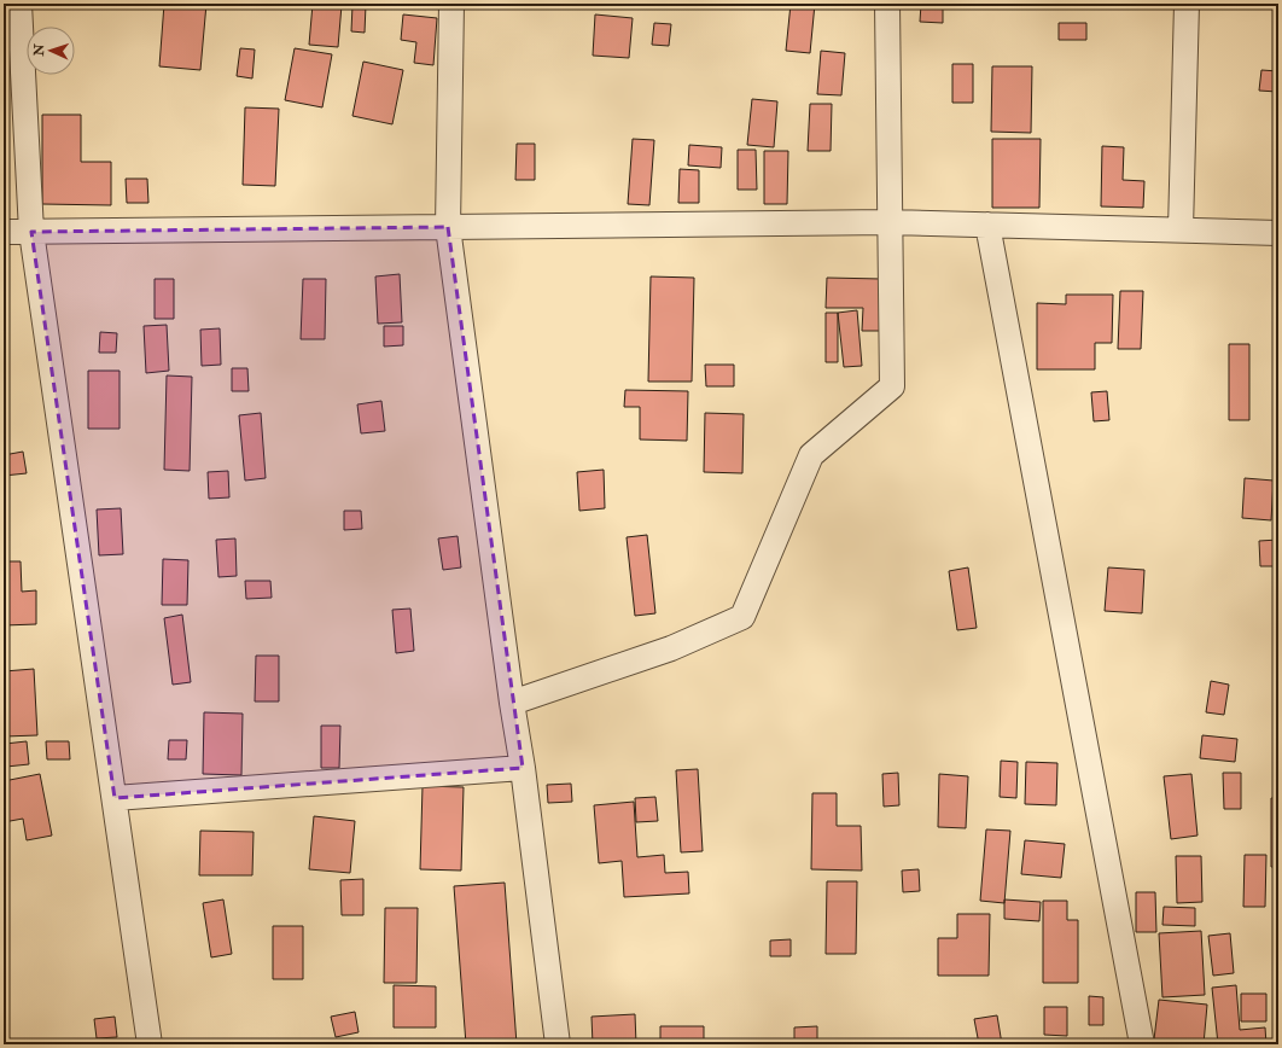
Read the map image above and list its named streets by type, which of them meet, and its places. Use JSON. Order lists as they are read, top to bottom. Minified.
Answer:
{"north":"left"}
